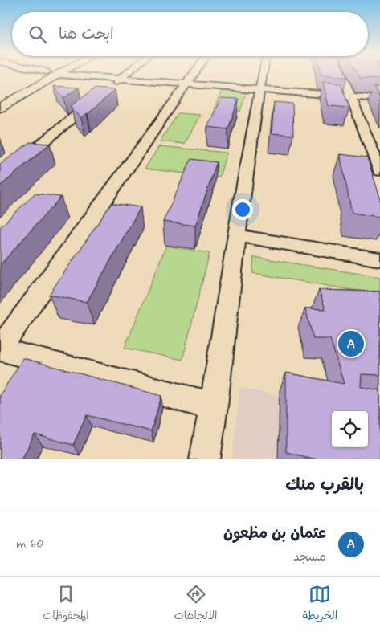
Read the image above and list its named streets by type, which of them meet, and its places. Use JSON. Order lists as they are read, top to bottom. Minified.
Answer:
{"page":{"search":"ابحث هنا","pins":"A","heading":"بالقرب منك","list":[{"mark":"A","name":"عثمان بن مظعون","note":"مسجد","value":"60 m"}],"nav":["الخريطة","الاتجاهات","المحفوظات"]}}
